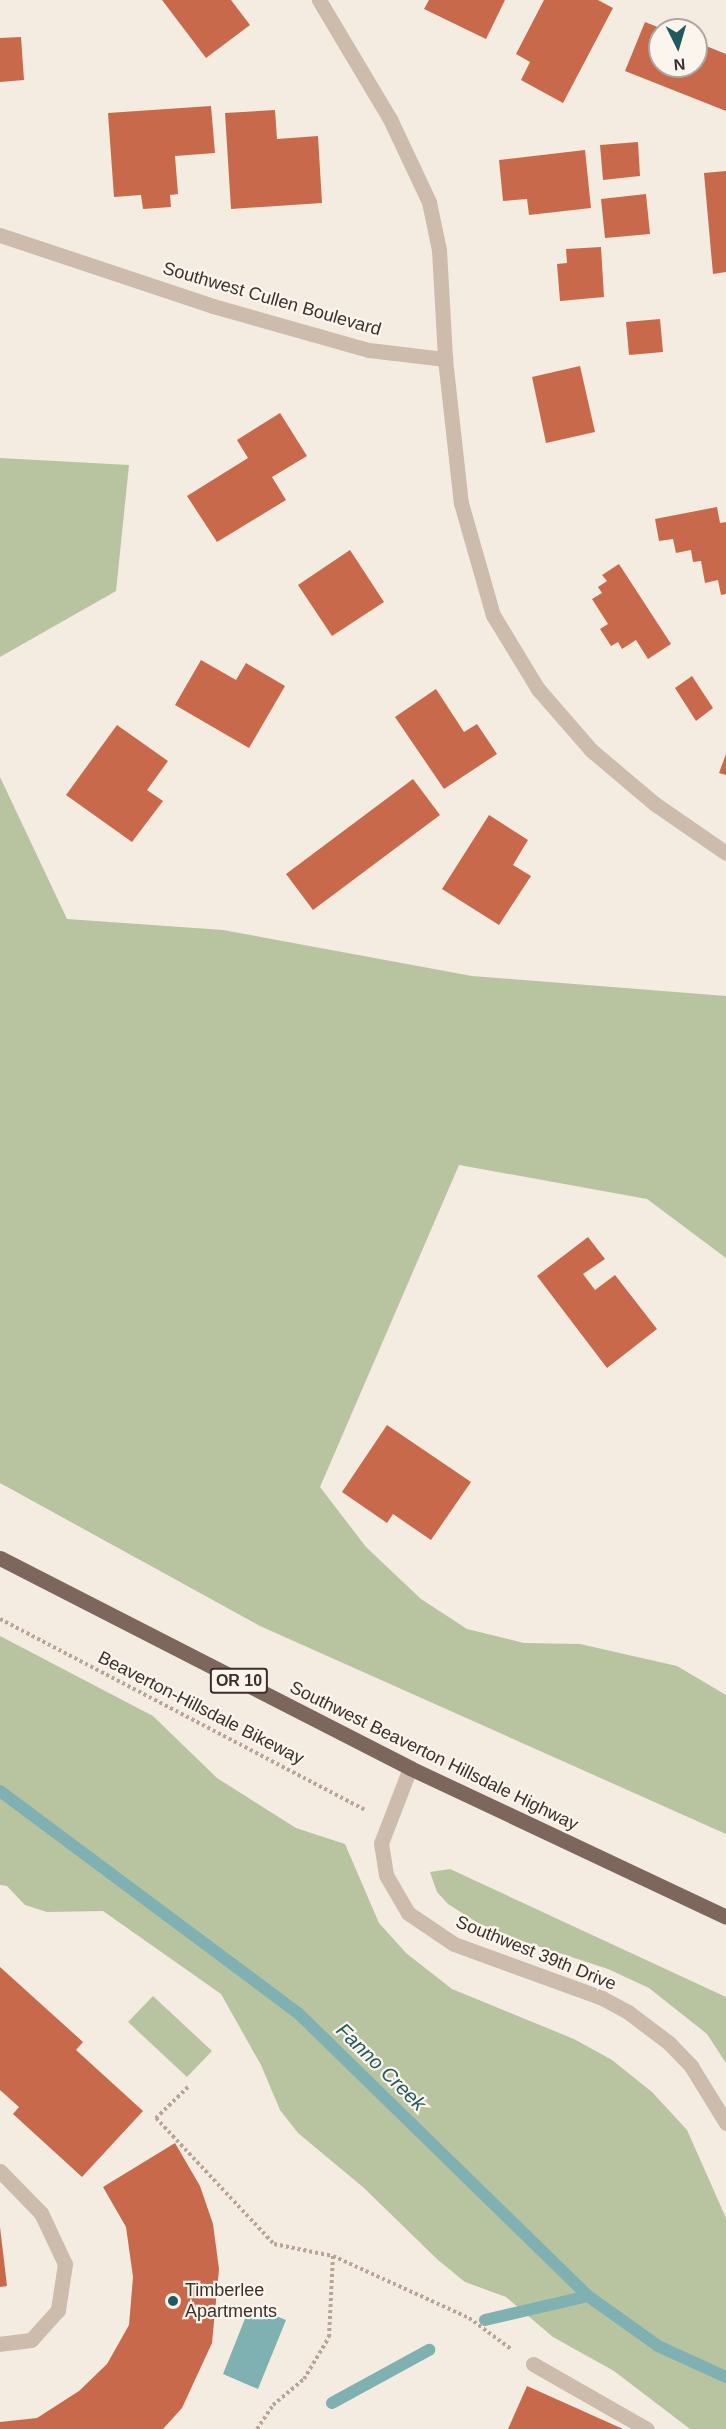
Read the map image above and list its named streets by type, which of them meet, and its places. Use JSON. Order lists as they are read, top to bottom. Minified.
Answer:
{"streets":{"main road":["OR 10","Southwest Beaverton Hillsdale Highway"],"street":["Southwest Cullen Boulevard","Southwest 39th Drive"],"path":["Beaverton-Hillsdale Bikeway"]},"crossings":[["Beaverton-Hillsdale Bikeway","Southwest 39th Drive"],["Southwest Beaverton Hillsdale Highway","Southwest 39th Drive"]],"water":["Fanno Creek"],"places":["Timberlee Apartments"],"north":"bottom"}
